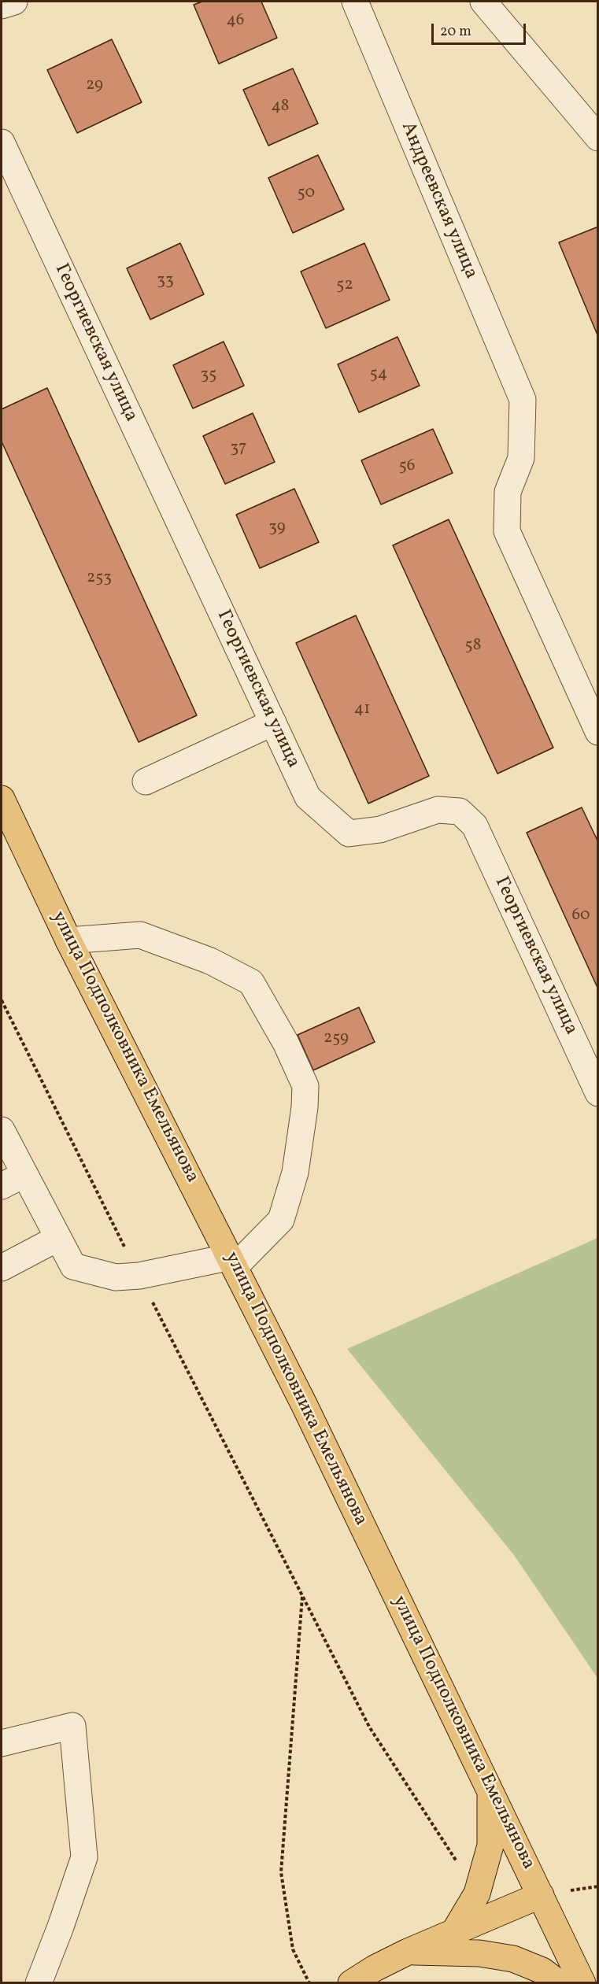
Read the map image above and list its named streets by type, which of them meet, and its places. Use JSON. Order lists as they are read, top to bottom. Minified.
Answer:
{"streets":{"main road":["улица Подполковника Емельянова"],"street":["Андреевская улица","Георгиевская улица"]},"house_numbers":["46","29","48","50","33","52","54","35","37","56","39","253","58","41","60","259"],"scale_bar":"20 m"}
